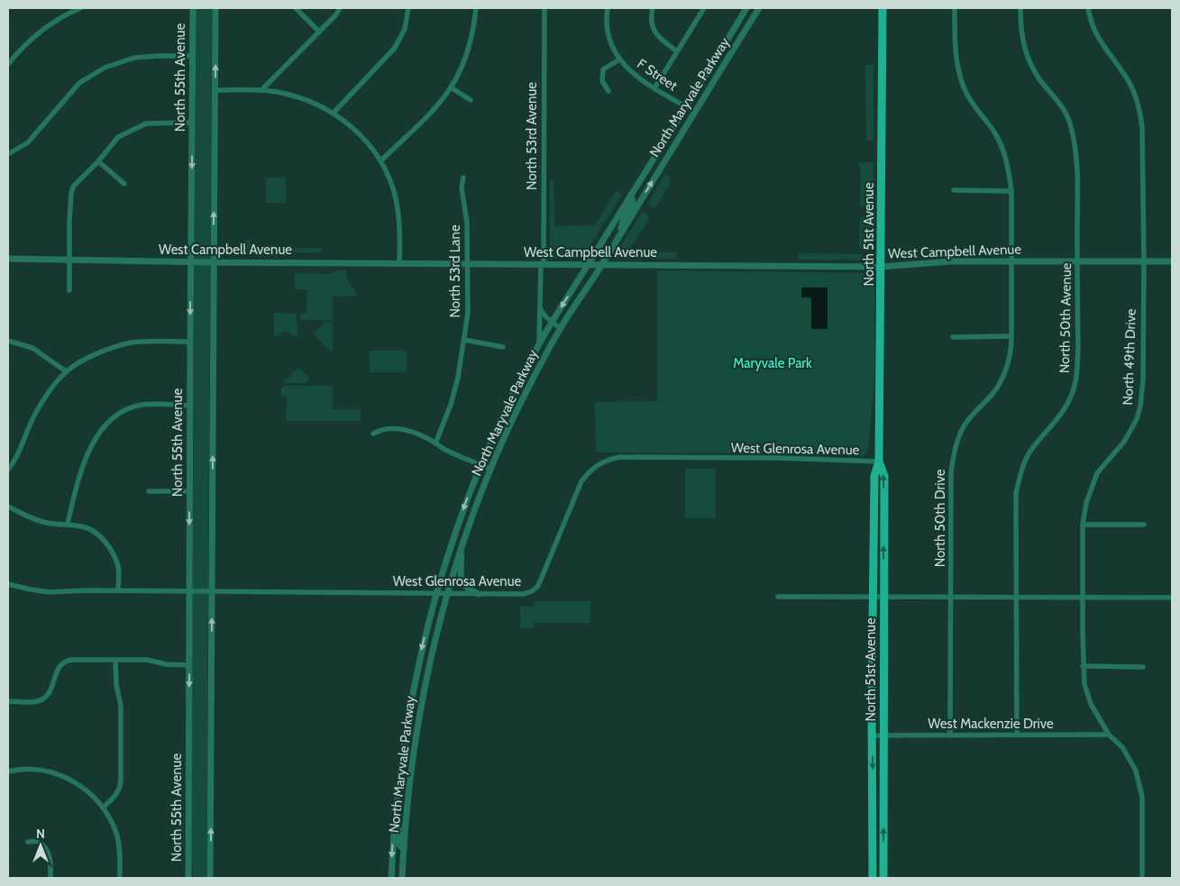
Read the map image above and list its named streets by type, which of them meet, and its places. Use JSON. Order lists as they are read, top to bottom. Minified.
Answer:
{"streets":{"main road":["North 51st Avenue"],"street":["F Street","North 55th Avenue","North Maryvale Parkway","North 53rd Avenue","West Campbell Avenue","North 53rd Lane","North 50th Avenue","North 49th Drive","West Glenrosa Avenue","North 50th Drive","West Mackenzie Drive"]},"crossings":[["F Street","North Maryvale Parkway"],["North 55th Avenue","West Campbell Avenue"],["North 55th Avenue","West Glenrosa Avenue"],["North Maryvale Parkway","North 53rd Avenue"],["North Maryvale Parkway","West Campbell Avenue"],["North Maryvale Parkway","West Glenrosa Avenue"],["North 53rd Avenue","West Campbell Avenue"],["North 51st Avenue","West Campbell Avenue"],["North 51st Avenue","West Glenrosa Avenue"],["North 51st Avenue","West Mackenzie Drive"],["West Campbell Avenue","North 53rd Lane"],["West Campbell Avenue","North 50th Avenue"],["West Campbell Avenue","North 49th Drive"],["West Campbell Avenue","North 50th Drive"],["North 50th Avenue","West Mackenzie Drive"],["North 49th Drive","West Mackenzie Drive"],["North 50th Drive","West Mackenzie Drive"]],"parks":["Maryvale Park"],"north":"top"}
